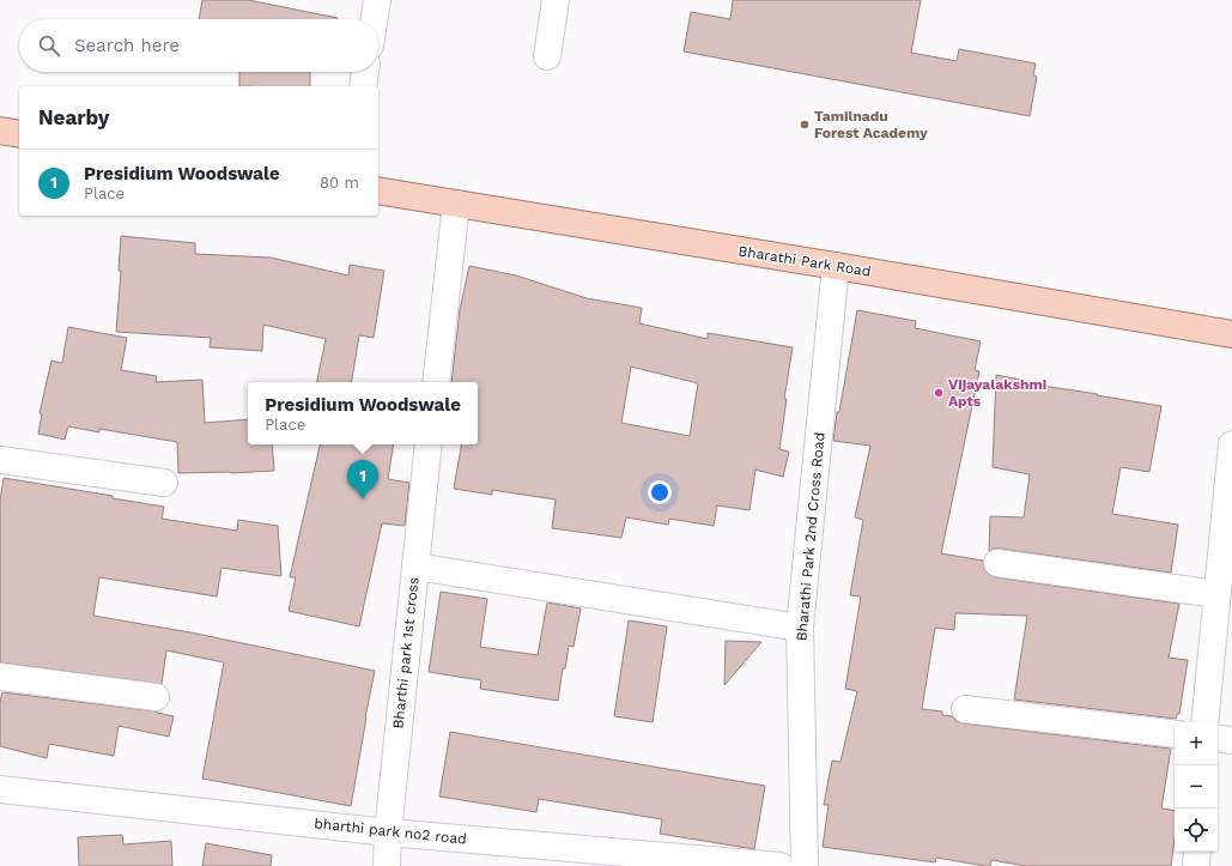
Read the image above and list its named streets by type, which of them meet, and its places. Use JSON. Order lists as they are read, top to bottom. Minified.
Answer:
{"streets":{"main road":["Bharathi Park Road"],"street":["Bharathi Park 2nd Cross Road","Bharthi park 1st cross","bharthi park no2 road"]},"crossings":[["Bharathi Park Road","Bharathi Park 2nd Cross Road"],["Bharthi park 1st cross","bharthi park no2 road"]],"places":["Tamilnadu Forest Academy","Vijayalakshmi Apts"],"page":{"search":"Search here","heading":"Nearby","list":[{"mark":"1","name":"Presidium Woodswale","note":"Place","value":"80 m"}],"popup":["Presidium Woodswale","Place"],"pins":"1","map_buttons":["+","−"]}}
